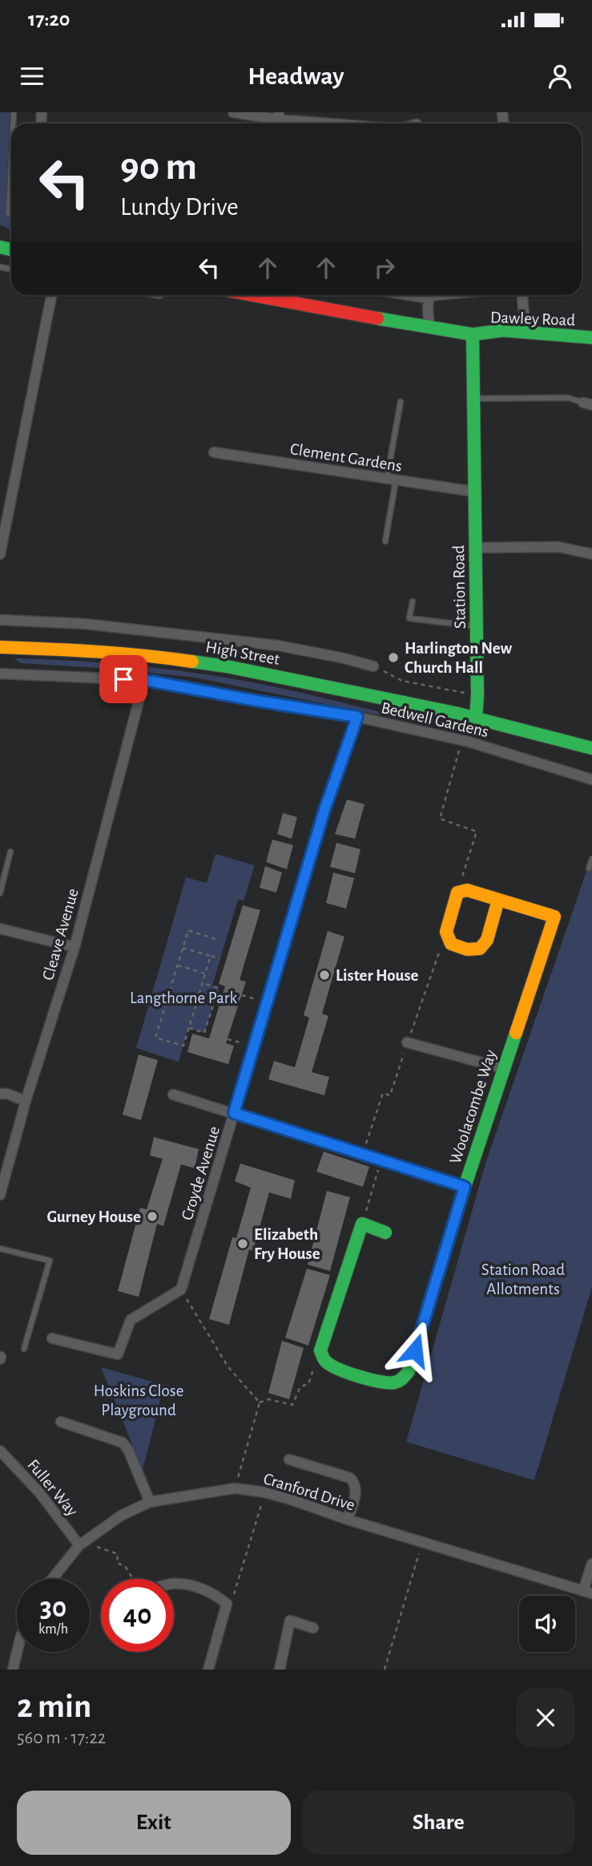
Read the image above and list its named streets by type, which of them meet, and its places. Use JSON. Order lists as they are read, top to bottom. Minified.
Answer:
{"streets":{"street":["Dawley Road","Clement Gardens","Station Road","High Street","Bedwell Gardens","Cleave Avenue","Woolacombe Way","Croyde Avenue","Fuller Way","Cranford Drive"]},"crossings":[["Dawley Road","Station Road"],["Clement Gardens","Station Road"],["Station Road","High Street"],["Bedwell Gardens","Cleave Avenue"],["Bedwell Gardens","Croyde Avenue"],["Fuller Way","Cranford Drive"]],"parks":["Langthorne Park","Station Road Allotments","Hoskins Close Playground"],"places":["Harlington New Church Hall","Lister House","Gurney House","Elizabeth Fry House"],"page":{"status":"17:20","header":"Headway","turn":["90 m","Lundy Drive"],"speed":"30 km/h","limit":"40","heading":["2 min","560 m · 17:22"],"buttons":["Exit","Share"]}}
